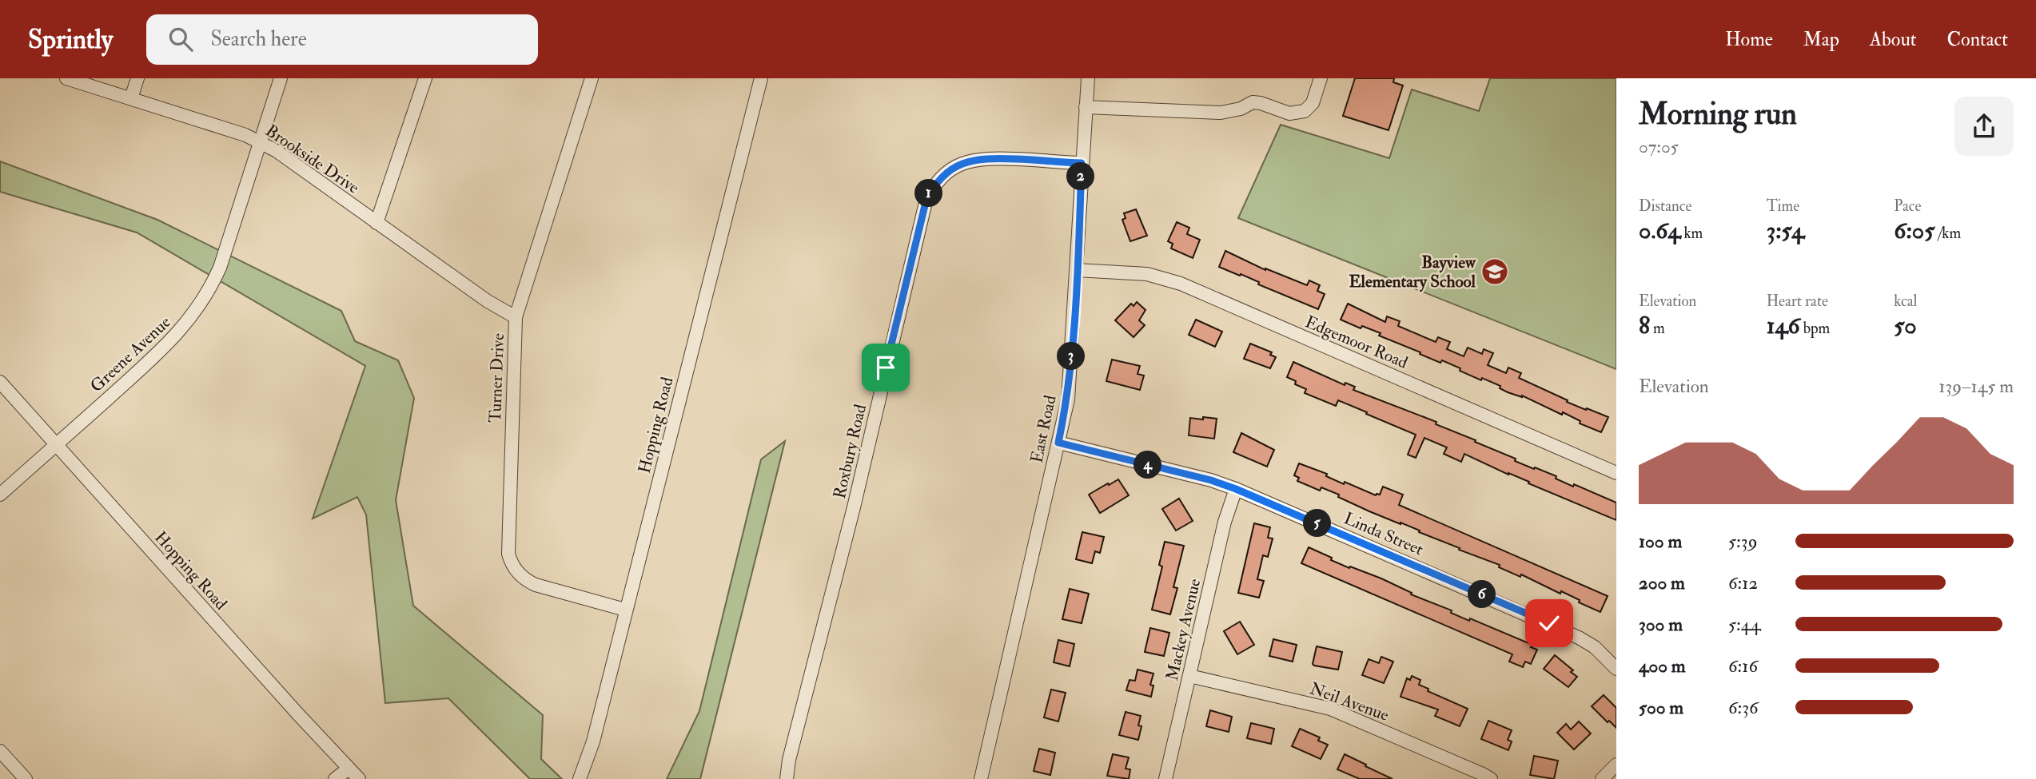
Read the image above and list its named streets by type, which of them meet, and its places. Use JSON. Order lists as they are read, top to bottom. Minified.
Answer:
{"streets":{"street":["Brookside Drive","Edgemoor Road","Greene Avenue","Turner Drive","Hopping Road","East Road","Roxbury Road","Linda Street","Mackey Avenue","Neil Avenue"]},"crossings":[["Brookside Drive","Greene Avenue"],["Brookside Drive","Turner Drive"],["Edgemoor Road","East Road"],["Greene Avenue","Hopping Road"],["Turner Drive","Hopping Road"],["East Road","Roxbury Road"],["East Road","Linda Street"],["Linda Street","Mackey Avenue"],["Mackey Avenue","Neil Avenue"]],"places":{"school or university":["Bayview Elementary School"]},"page":{"header":"Sprintly","search":"Search here","nav":["Home","Map","About","Contact"],"heading":["Morning run","07:05"],"pins":["2","1","3","4","5","6"],"stats":[["Distance","0.64 km"],["Time","3:54"],["Pace","6:05 /km"],["Elevation","8 m"],["Heart rate","146 bpm"],["kcal","50"]],"chart":["Elevation","139–145 m"],"list":[{"name":"100 m","note":"5:39"},{"name":"200 m","note":"6:12"},{"name":"300 m","note":"5:44"},{"name":"400 m","note":"6:16"},{"name":"500 m","note":"6:36"}]}}
